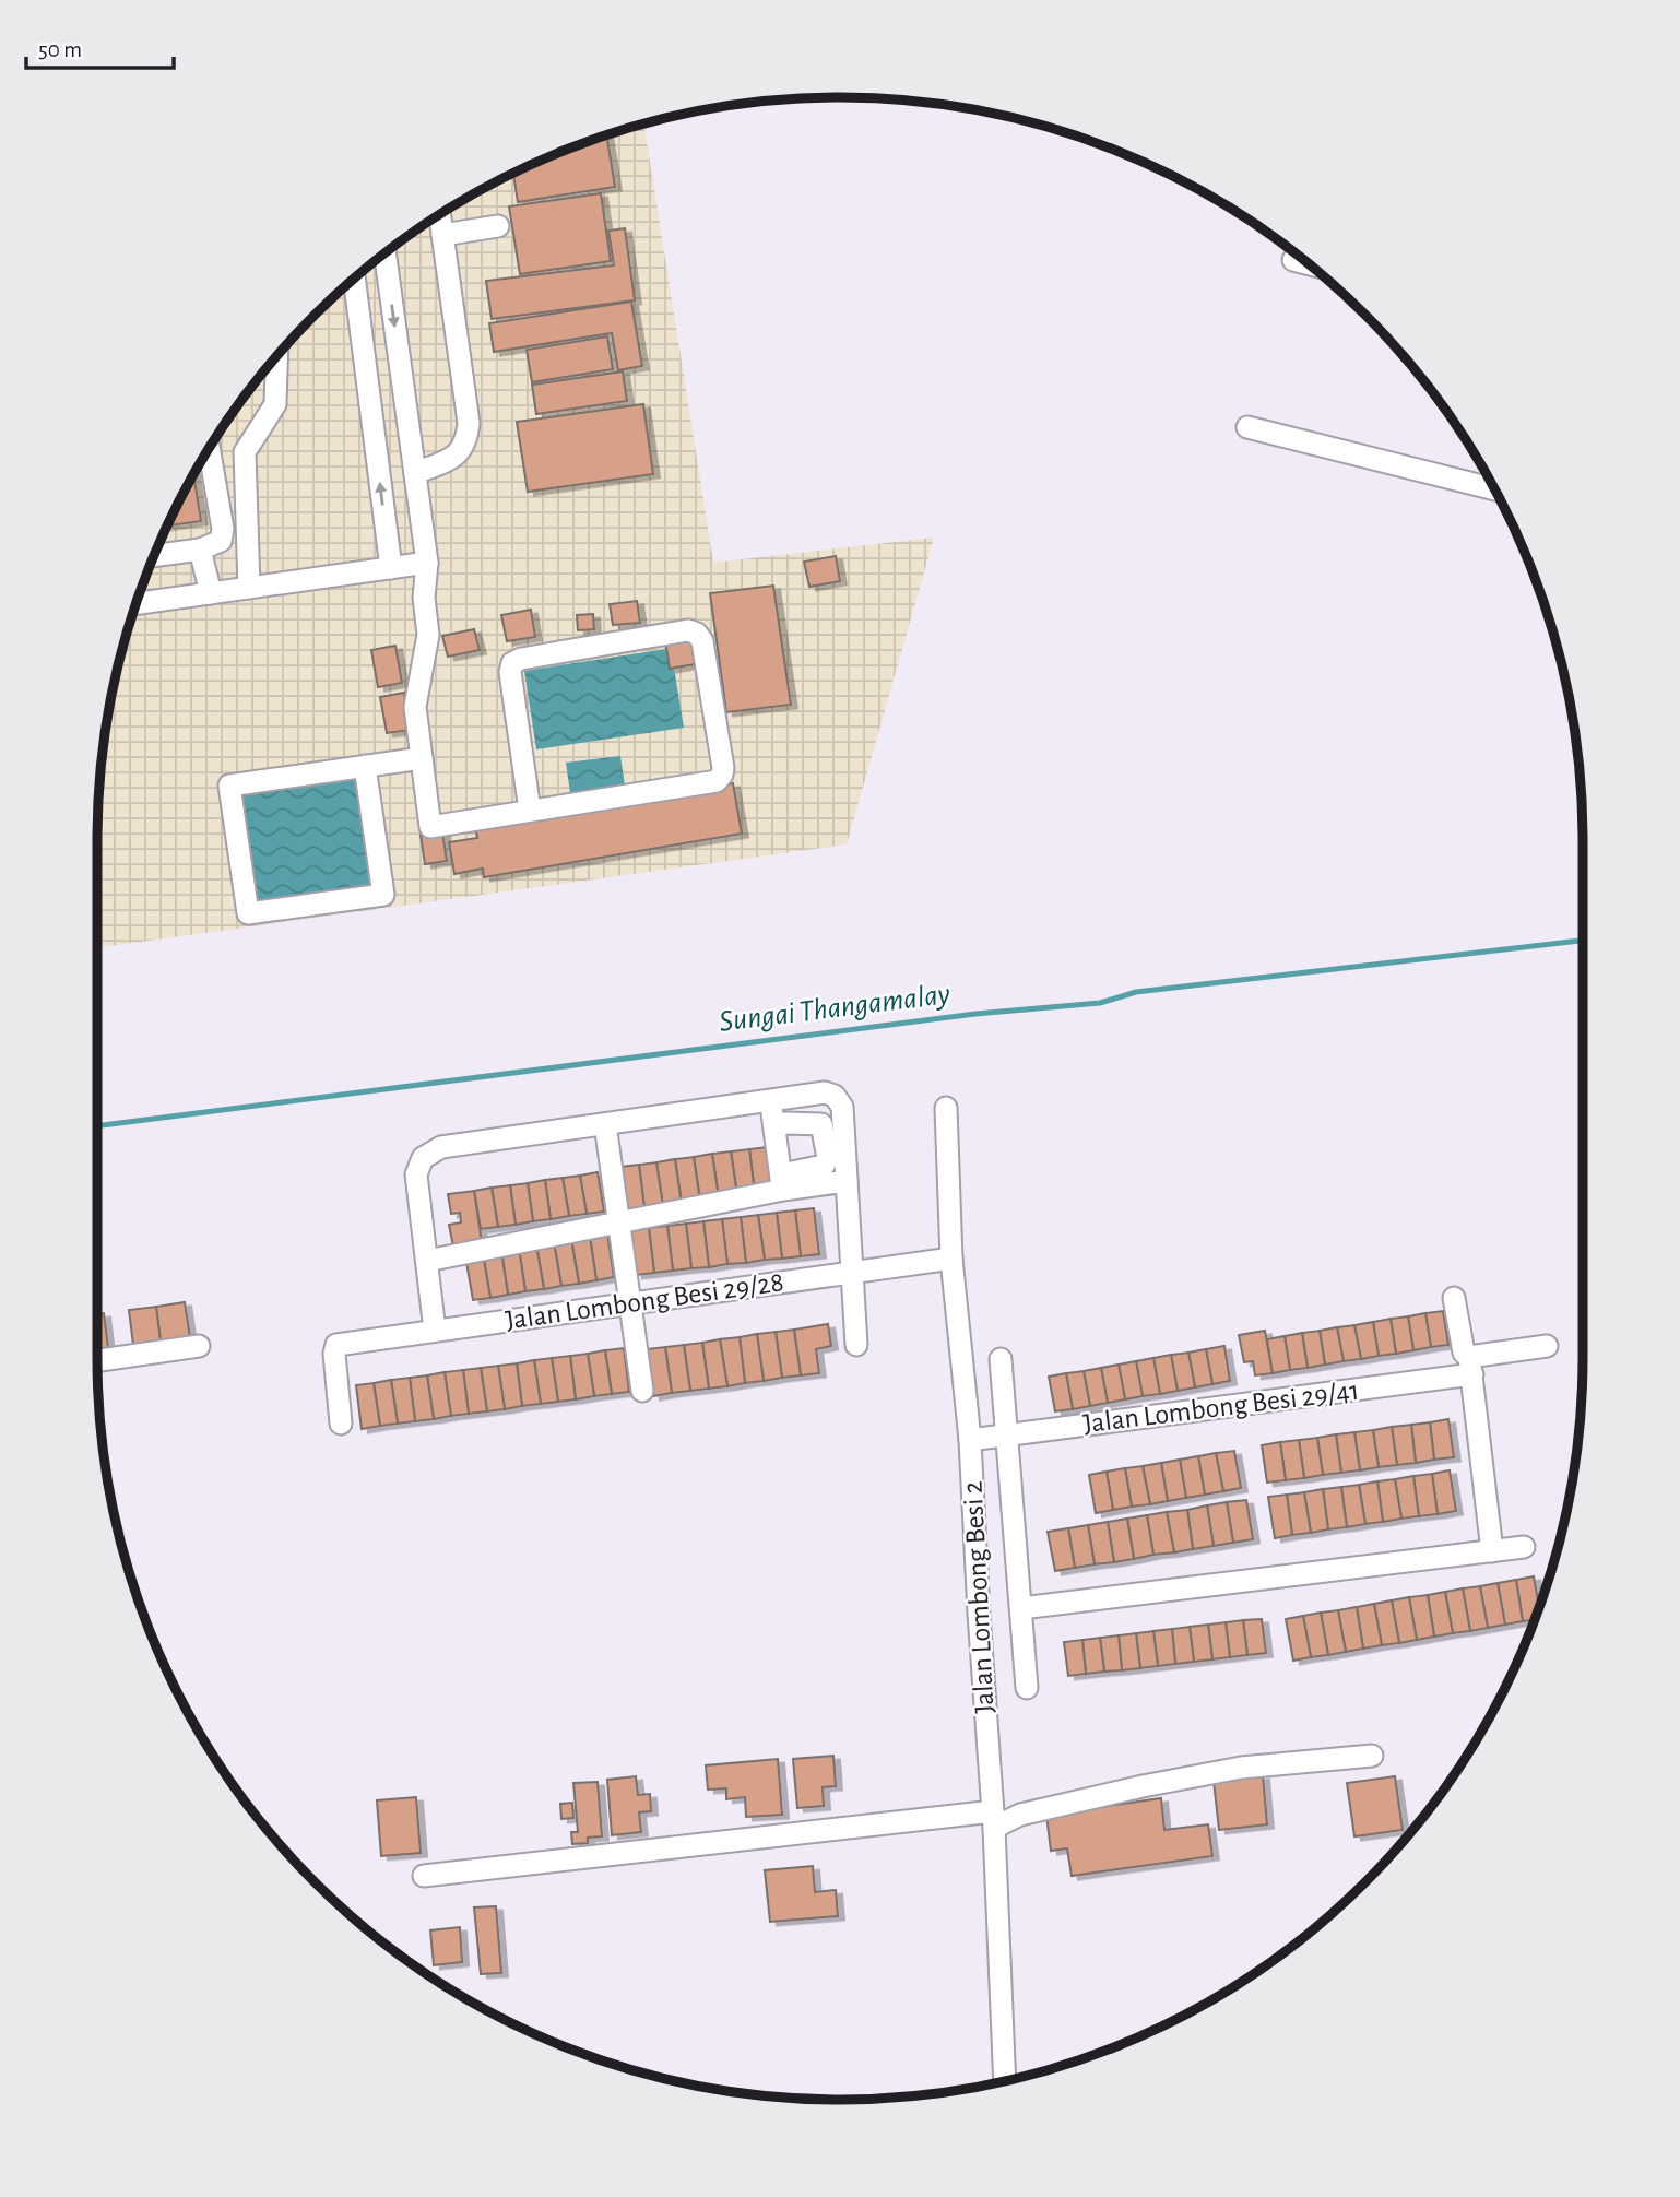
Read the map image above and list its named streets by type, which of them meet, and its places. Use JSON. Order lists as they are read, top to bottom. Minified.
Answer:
{"streets":{"street":["Jalan Lombong Besi 29/28","Jalan Lombong Besi 29/41","Jalan Lombong Besi 2"]},"crossings":[["Jalan Lombong Besi 29/28","Jalan Lombong Besi 2"],["Jalan Lombong Besi 29/41","Jalan Lombong Besi 2"]],"water":["Sungai Thangamalay"],"scale_bar":"50 m"}
